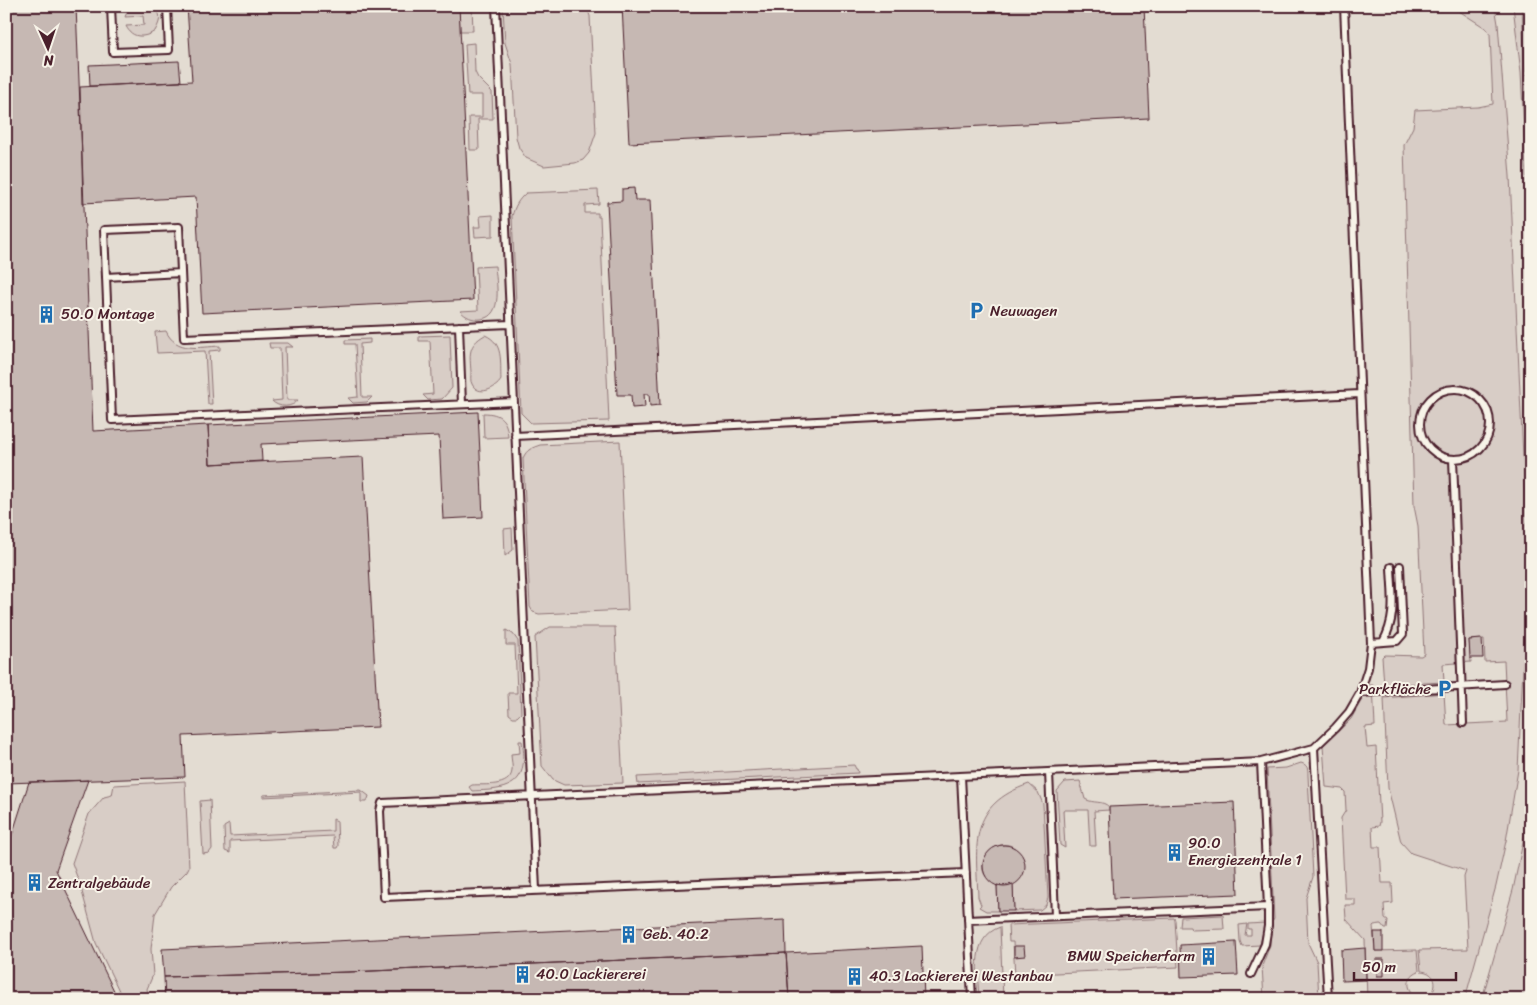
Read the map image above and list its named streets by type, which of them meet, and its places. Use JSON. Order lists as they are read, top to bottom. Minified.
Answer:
{"places":{"parking":["Neuwagen","Parkfläche"],"building":["50.0 Montage","90.0 Energiezentrale 1","Zentralgebäude","Geb. 40.2","BMW Speicherfarm","40.0 Lackiererei","40.3 Lackiererei Westanbau"]},"scale_bar":"50 m","north":"bottom"}
